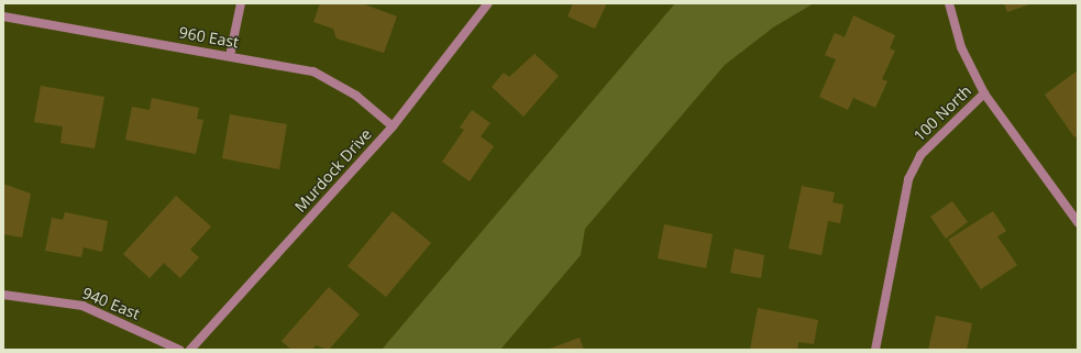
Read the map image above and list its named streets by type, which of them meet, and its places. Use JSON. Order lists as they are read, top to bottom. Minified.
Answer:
{"streets":{"street":["960 East","100 North","Murdock Drive","940 East"]},"crossings":[["960 East","Murdock Drive"]]}
